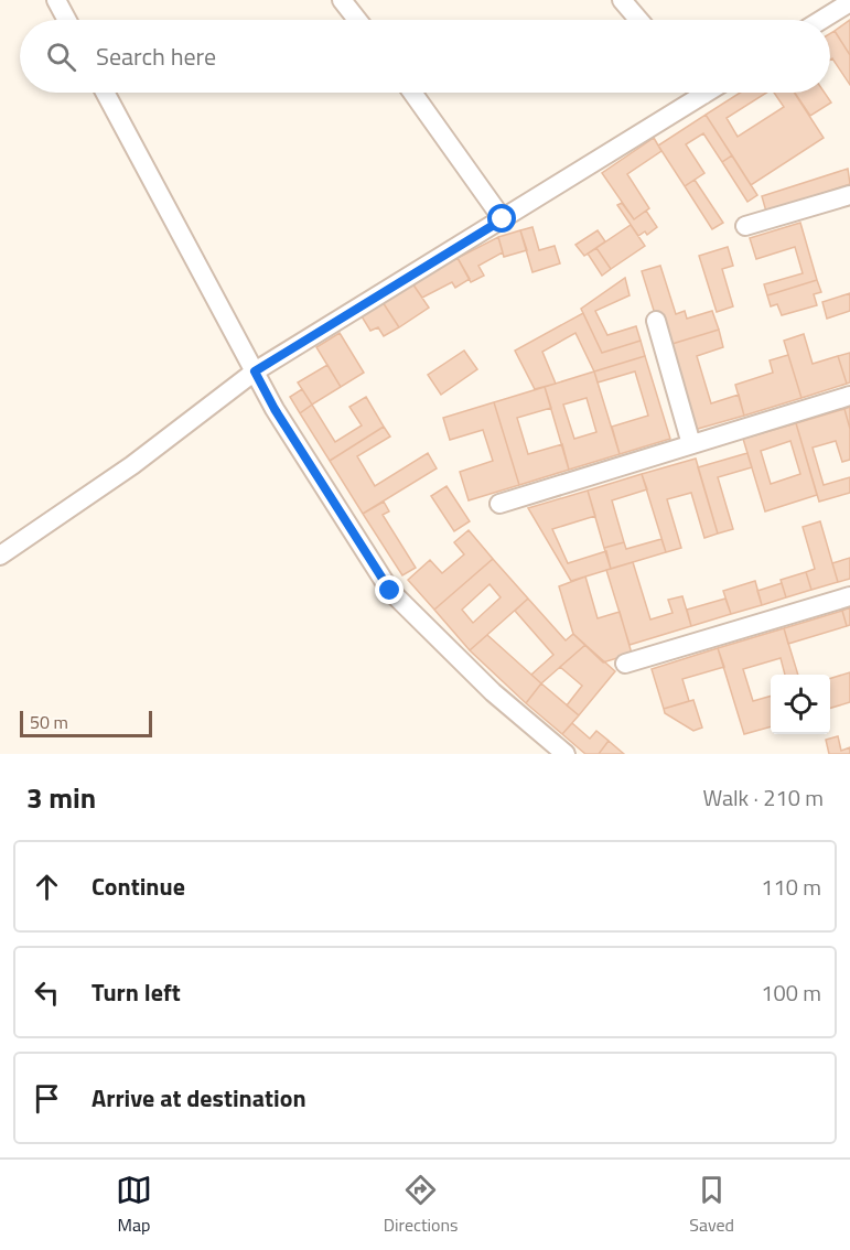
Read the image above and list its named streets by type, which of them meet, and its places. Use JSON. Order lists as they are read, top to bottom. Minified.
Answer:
{"scale_bar":"50 m","page":{"search":"Search here","scale":"50 m","heading":["3 min","Walk · 210 m"],"list":[["Continue","110 m"],["Turn left","100 m"],"Arrive at destination"],"nav":["Map","Directions","Saved"]}}
